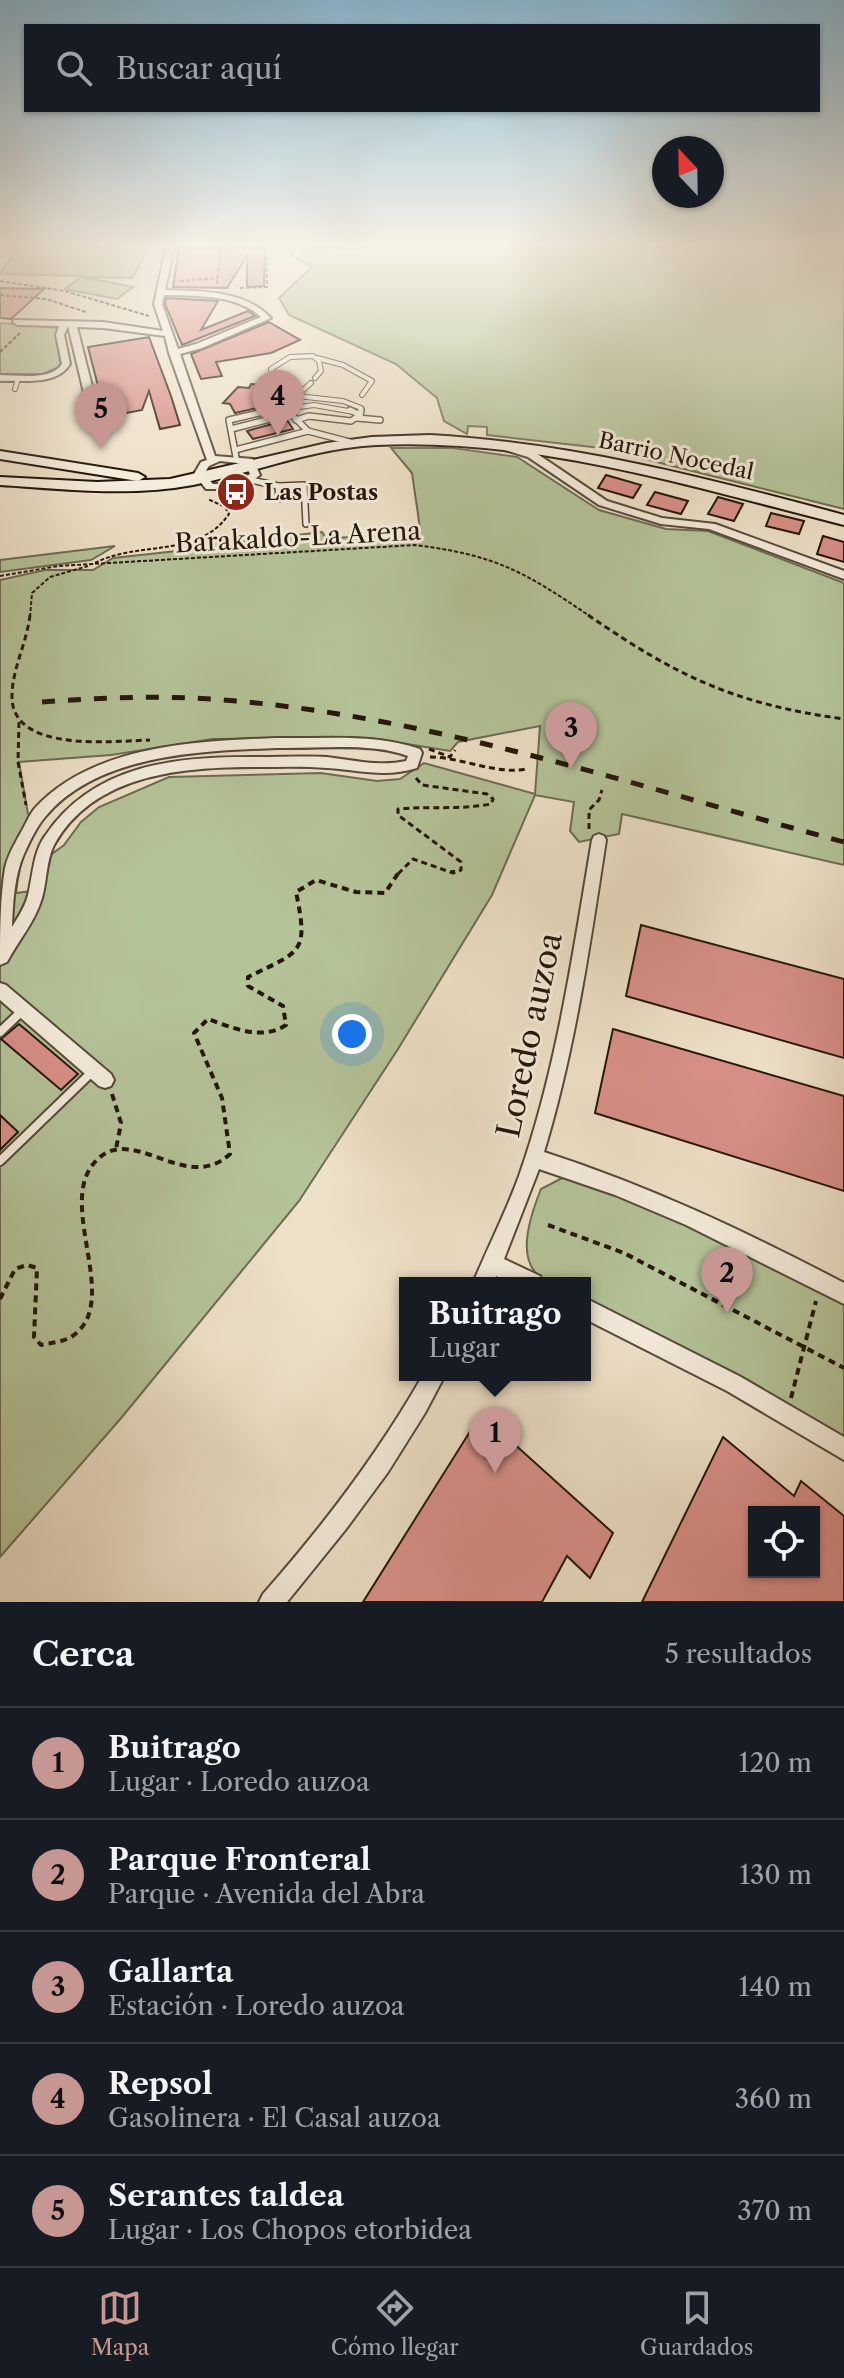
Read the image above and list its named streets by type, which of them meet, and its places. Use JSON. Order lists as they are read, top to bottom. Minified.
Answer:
{"streets":{"street":["Barrio Nocedal","Loredo auzoa"],"path":["Barakaldo-La Arena"]},"places":{"bus stop":["Las Postas"]},"north":"top","page":{"search":"Buscar aquí","pins":["4","5","3","2","1"],"popup":["Buitrago","Lugar"],"heading":["Cerca","5 resultados"],"list":[{"mark":"1","name":"Buitrago","note":"Lugar · Loredo auzoa","value":"120 m"},{"mark":"2","name":"Parque Fronteral","note":"Parque · Avenida del Abra","value":"130 m"},{"mark":"3","name":"Gallarta","note":"Estación · Loredo auzoa","value":"140 m"},{"mark":"4","name":"Repsol","note":"Gasolinera · El Casal auzoa","value":"360 m"},{"mark":"5","name":"Serantes taldea","note":"Lugar · Los Chopos etorbidea","value":"370 m"}],"nav":["Mapa","Cómo llegar","Guardados"]}}
